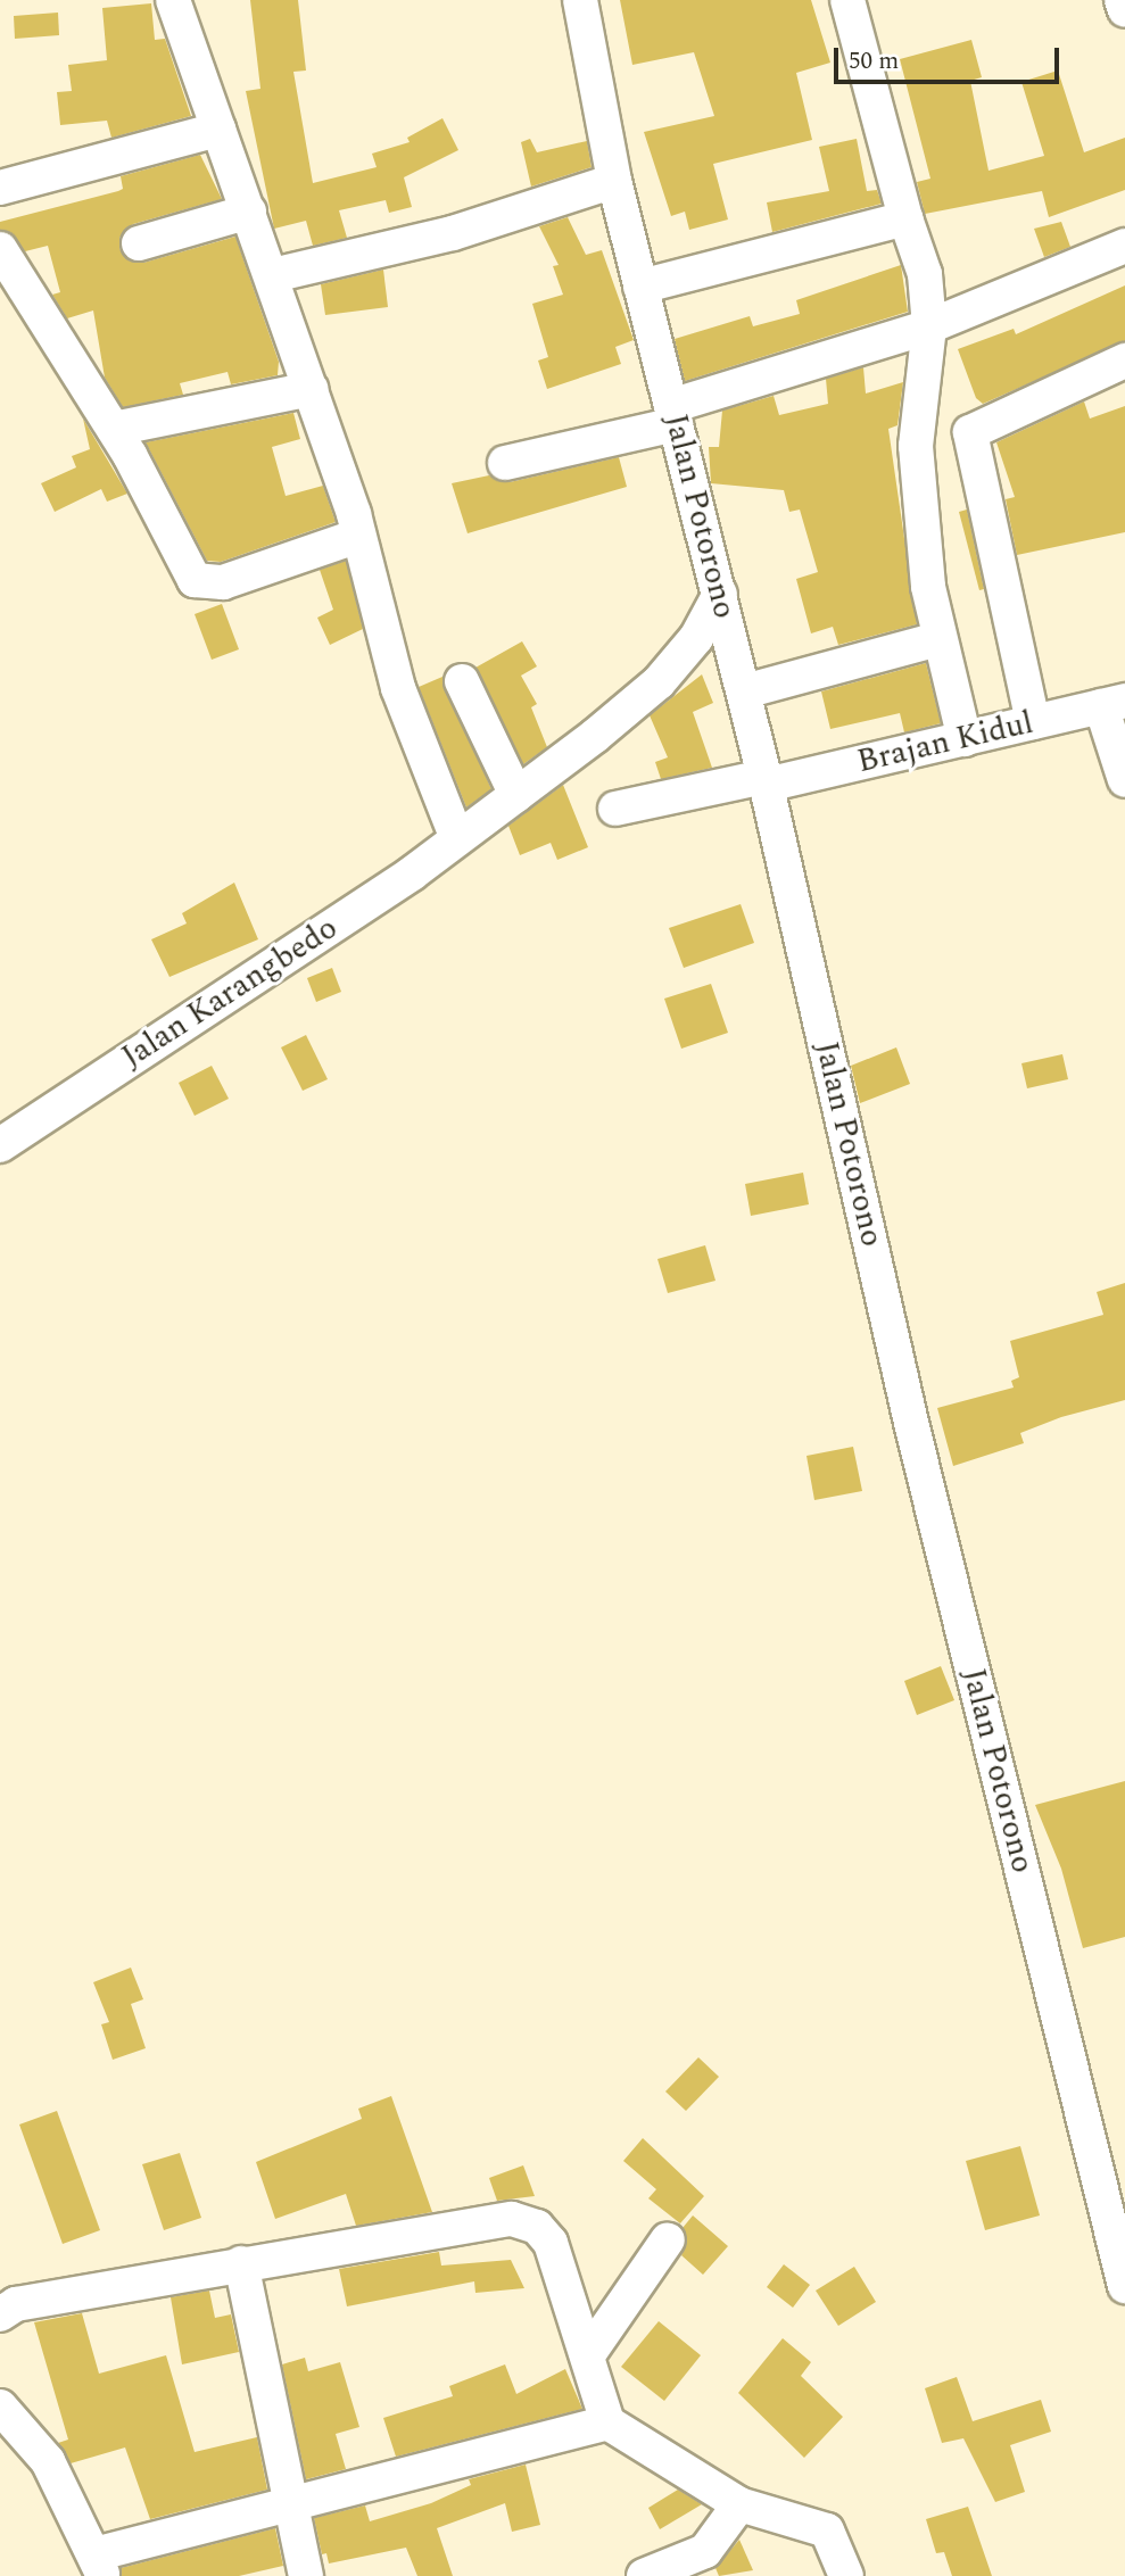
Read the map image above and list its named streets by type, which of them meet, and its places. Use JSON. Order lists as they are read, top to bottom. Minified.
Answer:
{"streets":{"street":["Jalan Potorono","Brajan Kidul","Jalan Karangbedo"]},"crossings":[["Jalan Potorono","Brajan Kidul"],["Jalan Potorono","Jalan Karangbedo"]],"scale_bar":"50 m"}
